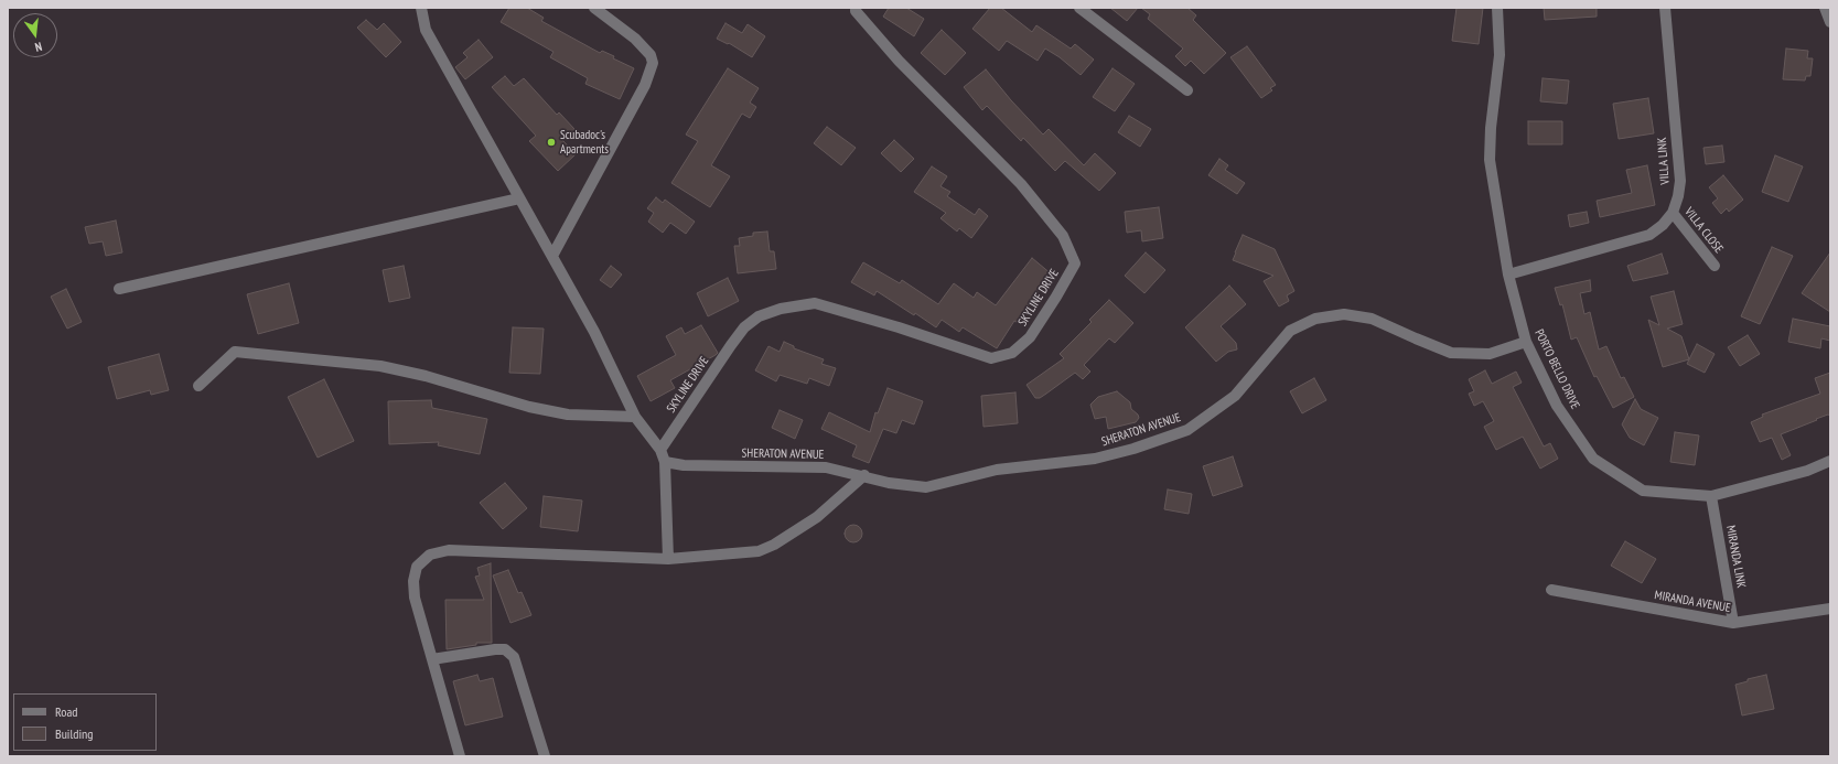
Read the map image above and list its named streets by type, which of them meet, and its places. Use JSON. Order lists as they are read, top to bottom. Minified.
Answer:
{"streets":{"street":["VILLA LINK","VILLA CLOSE","SKYLINE DRIVE","PORTO BELLO DRIVE","SHERATON AVENUE","MIRANDA LINK","MIRANDA AVENUE"]},"crossings":[["VILLA LINK","VILLA CLOSE"],["VILLA LINK","PORTO BELLO DRIVE"],["PORTO BELLO DRIVE","SHERATON AVENUE"],["PORTO BELLO DRIVE","MIRANDA LINK"],["MIRANDA LINK","MIRANDA AVENUE"]],"places":["Scubadoc's Apartments"],"legend":["Road","Building"],"north":"bottom"}
